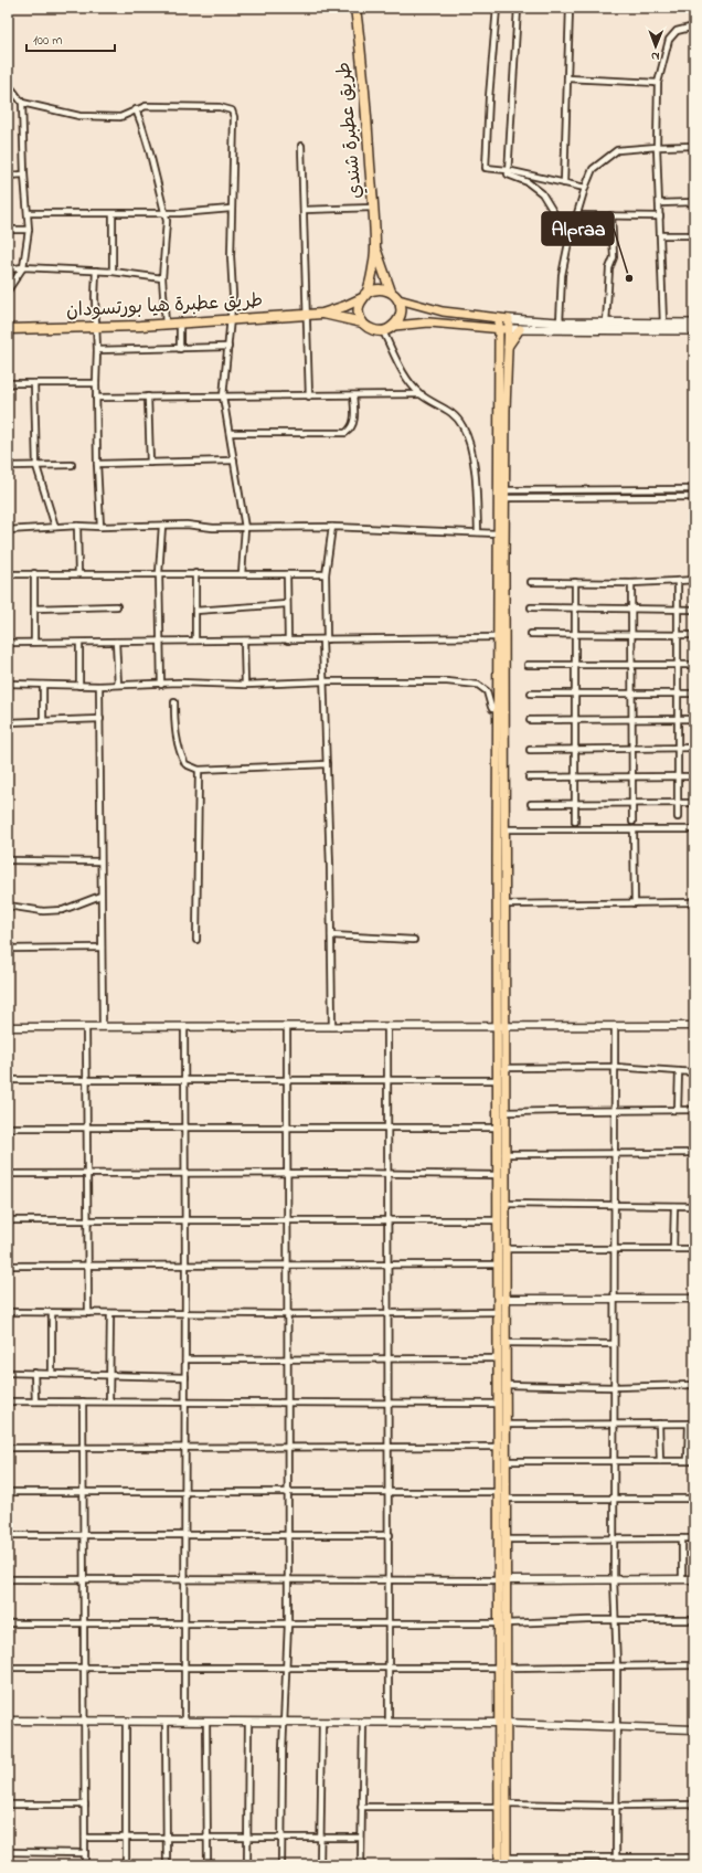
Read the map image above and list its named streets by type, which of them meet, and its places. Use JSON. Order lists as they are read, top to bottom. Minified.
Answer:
{"streets":{"highway":["طريق عطبرة شندي","طريق عطبرة هيا بورتسودان"]},"places":["Alpraa"],"scale_bar":"100 m","north":"bottom"}
